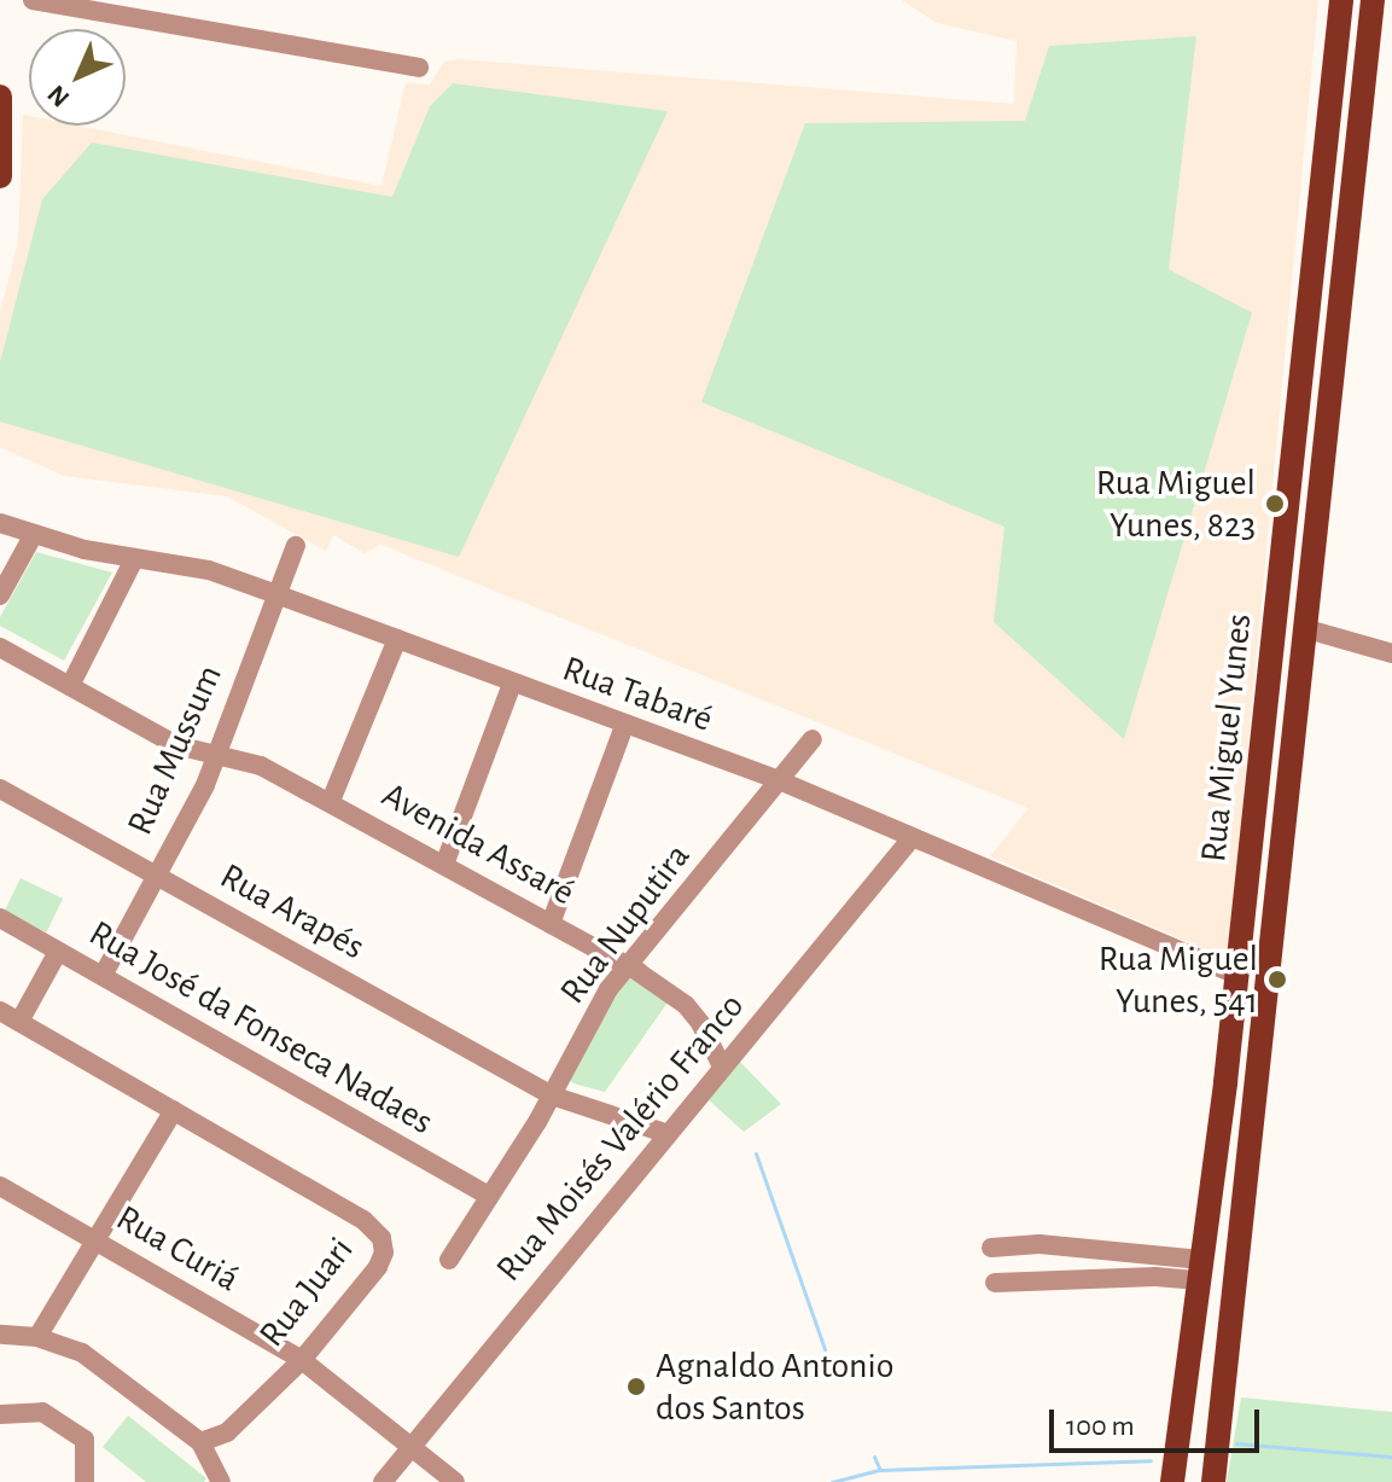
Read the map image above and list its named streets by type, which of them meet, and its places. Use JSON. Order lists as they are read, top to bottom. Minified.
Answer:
{"streets":{"main road":["Rua Miguel Yunes"],"street":["Rua Tabaré","Rua Mussum","Avenida Assaré","Rua Arapés","Rua Nuputira","Rua José da Fonseca Nadaes","Rua Moisés Valério Franco","Rua Curiá","Rua Juari"]},"crossings":[["Rua Tabaré","Rua Miguel Yunes"],["Rua Tabaré","Rua Mussum"],["Rua Tabaré","Rua Nuputira"],["Rua Tabaré","Rua Moisés Valério Franco"],["Rua Mussum","Avenida Assaré"],["Rua Mussum","Rua Arapés"],["Rua Mussum","Rua José da Fonseca Nadaes"],["Avenida Assaré","Rua Nuputira"],["Avenida Assaré","Rua Moisés Valério Franco"],["Rua Arapés","Rua Nuputira"],["Rua Arapés","Rua Moisés Valério Franco"],["Rua Nuputira","Rua José da Fonseca Nadaes"],["Rua Moisés Valério Franco","Rua Curiá"],["Rua Curiá","Rua Juari"]],"places":["Rua Miguel Yunes, 823","Rua Miguel Yunes, 541","Agnaldo Antonio dos Santos"],"scale_bar":"100 m","north":"bottom left"}
